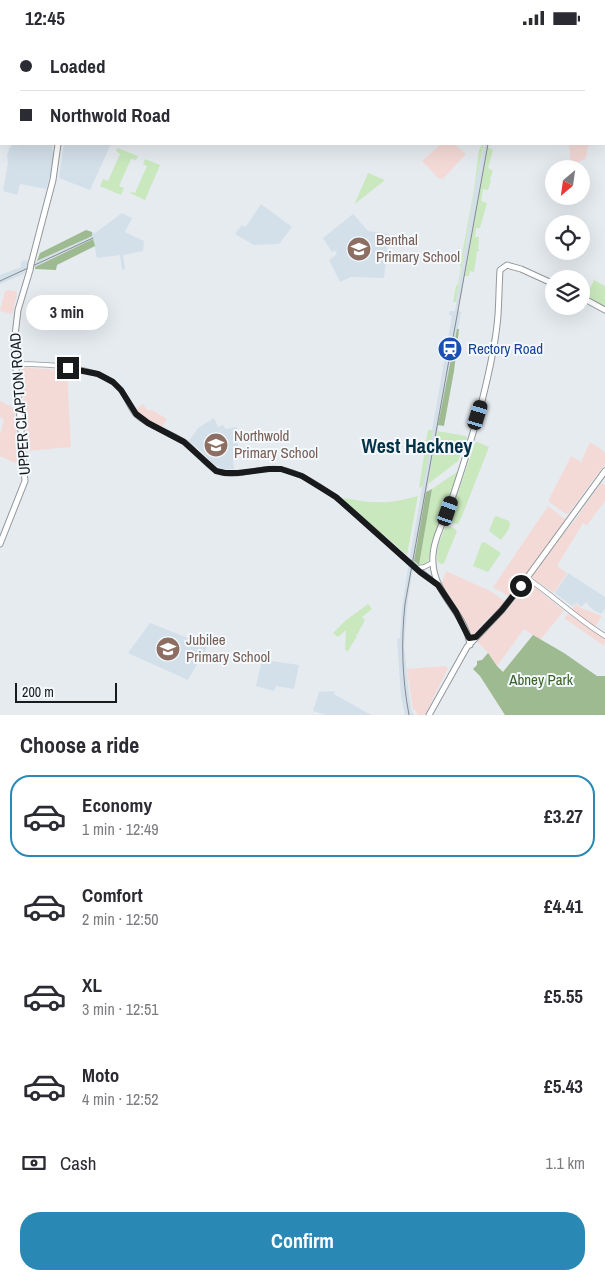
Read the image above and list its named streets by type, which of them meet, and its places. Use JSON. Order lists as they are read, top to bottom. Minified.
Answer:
{"streets":{"highway":["UPPER CLAPTON ROAD"]},"districts":["West Hackney"],"parks":["Abney Park"],"places":{"school or university":["Benthal Primary School","Northwold Primary School","Jubilee Primary School"],"station":["Rectory Road"]},"scale_bar":"200 m","north":"bottom left","page":{"status":"12:45","banner":["Loaded","Northwold Road"],"bubble":"3 min","scale":"200 m","heading":"Choose a ride","list":[{"name":"Economy","note":"1 min · 12:49","value":"£3.27"},{"name":"Comfort","note":"2 min · 12:50","value":"£4.41"},{"name":"XL","note":"3 min · 12:51","value":"£5.55"},{"name":"Moto","note":"4 min · 12:52","value":"£5.43"}],"pay":["Cash","1.1 km"],"buttons":"Confirm"}}
